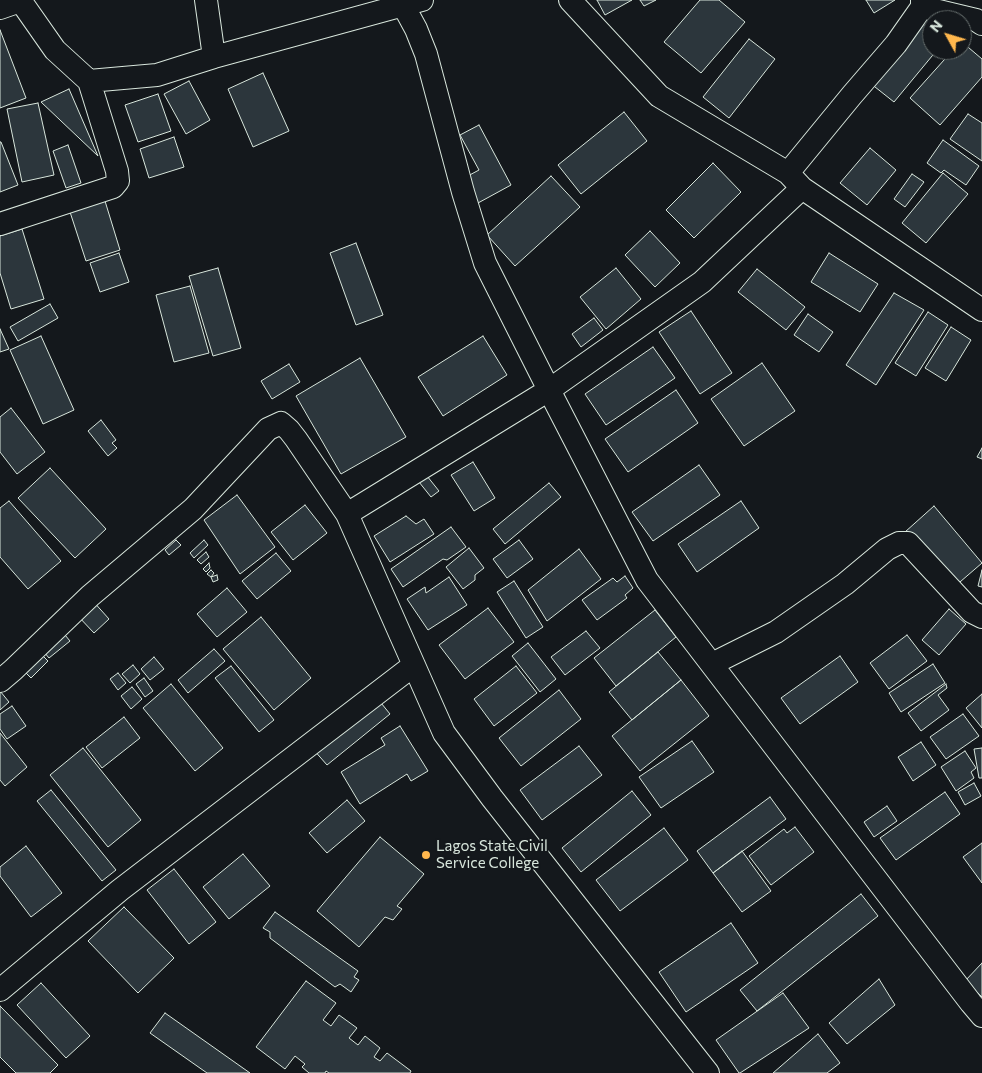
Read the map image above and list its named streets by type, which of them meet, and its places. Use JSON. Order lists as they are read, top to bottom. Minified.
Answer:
{"places":["Lagos State Civil Service College"],"north":"top left"}
